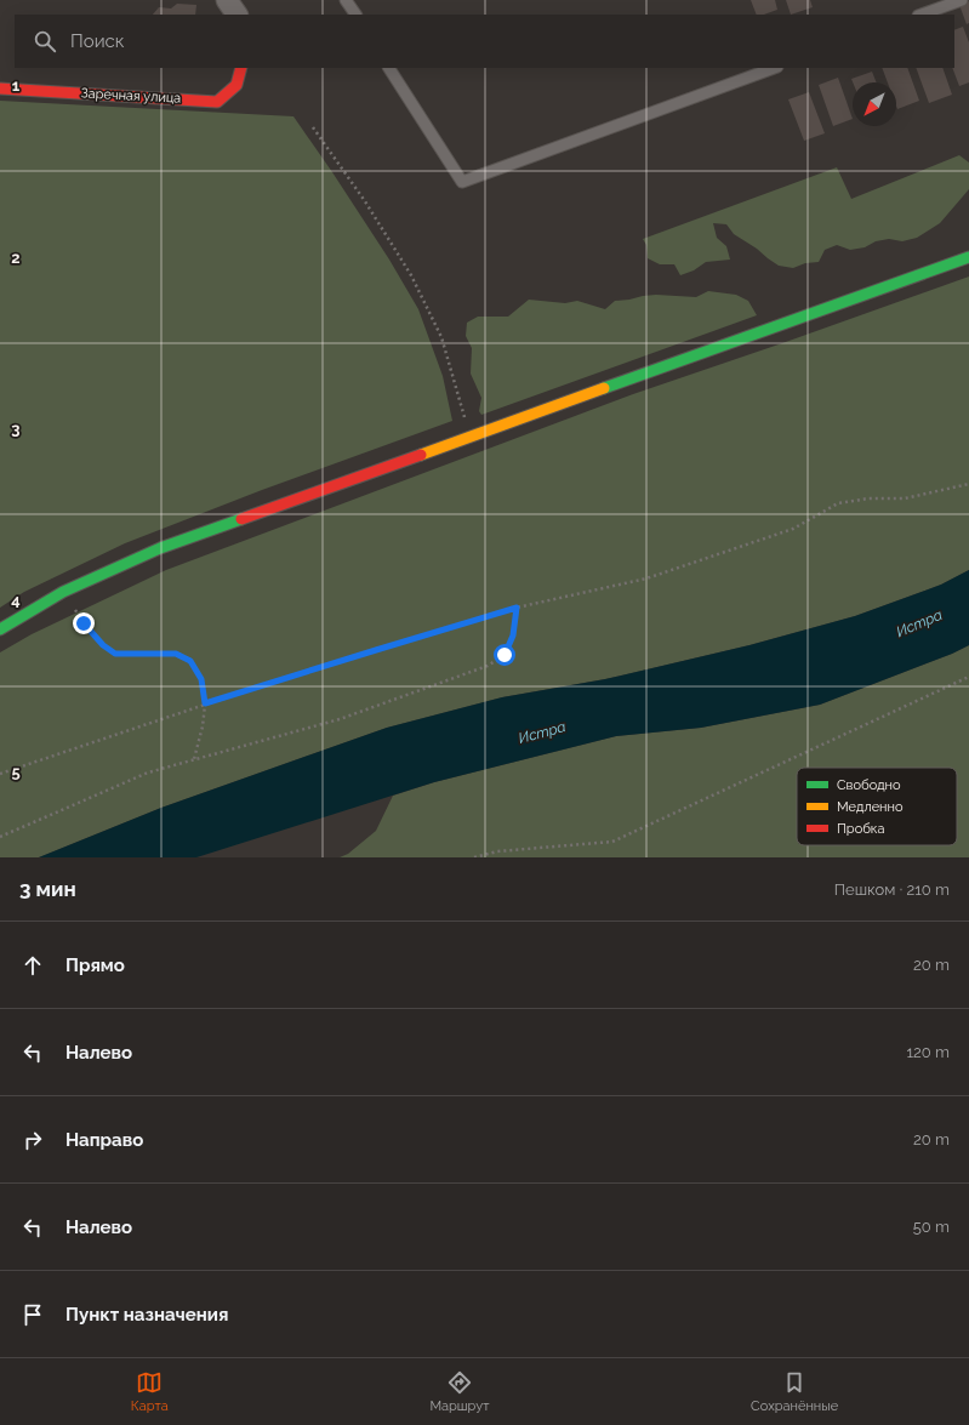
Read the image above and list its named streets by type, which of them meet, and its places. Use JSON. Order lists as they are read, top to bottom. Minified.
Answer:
{"streets":{"street":["Заречная улица"]},"water":["Истра"],"legend":["Свободно","Медленно","Пробка"],"north":"bottom left","page":{"search":"Поиск","heading":["3 мин","Пешком · 210 m"],"list":[["Прямо","20 m"],["Налево","120 m"],["Направо","20 m"],["Налево","50 m"],"Пункт назначения"],"nav":["Карта","Маршрут","Сохранённые"]},"grid":{"rows":["1","2","3","4","5"]}}
